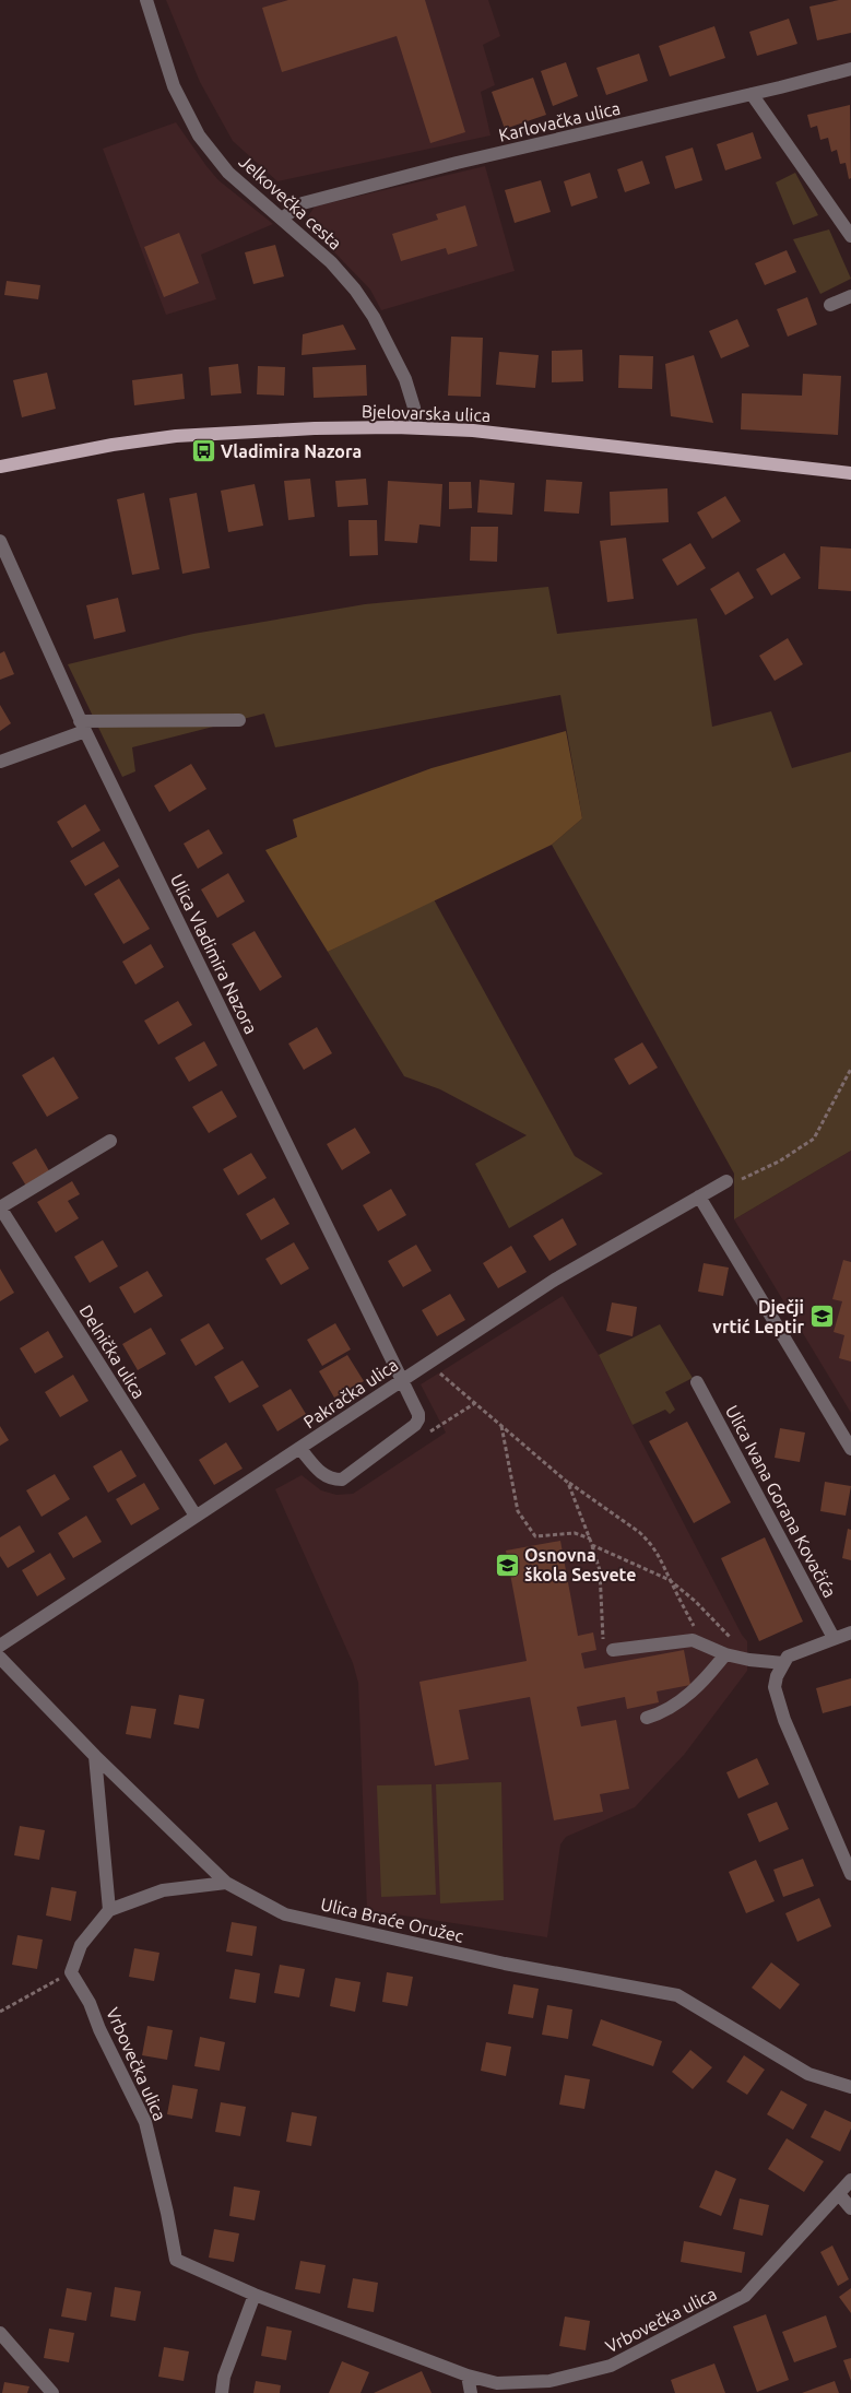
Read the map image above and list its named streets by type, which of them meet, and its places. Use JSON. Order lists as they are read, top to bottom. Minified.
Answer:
{"streets":{"main road":["Bjelovarska ulica"],"street":["Karlovačka ulica","Jelkovečka cesta","Ulica Vladimira Nazora","Delnička ulica","Pakračka ulica","Ulica Ivana Gorana Kovačića","Ulica Braće Oružec","Vrbovečka ulica"]},"crossings":[["Karlovačka ulica","Jelkovečka cesta"],["Jelkovečka cesta","Bjelovarska ulica"],["Ulica Vladimira Nazora","Pakračka ulica"],["Delnička ulica","Pakračka ulica"]],"places":{"bus stop":["Vladimira Nazora"],"school or university":["Dječji vrtić Leptir","Osnovna škola Sesvete"]}}
